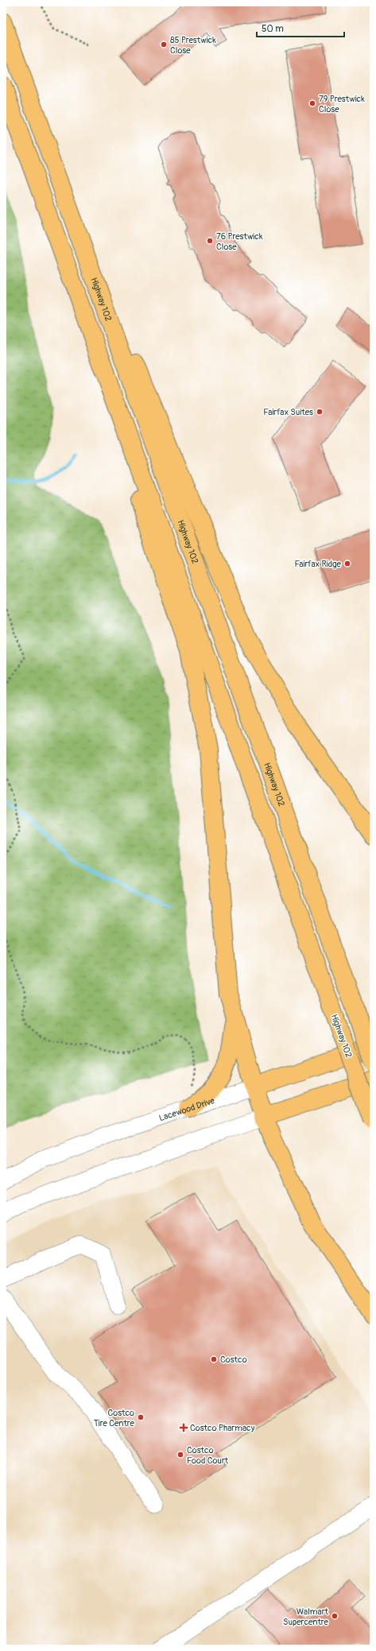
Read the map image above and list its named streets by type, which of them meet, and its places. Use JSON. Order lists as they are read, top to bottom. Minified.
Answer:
{"streets":{"main road":["Highway 102","Lacewood Drive"]},"places":{"other":["85 Prestwick Close","79 Prestwick Close","76 Prestwick Close","Fairfax Suites","Fairfax Ridge","Costco","Costco Tire Centre","Costco Food Court","Walmart Supercentre"],"health":["Costco Pharmacy"]},"scale_bar":"50 m"}
